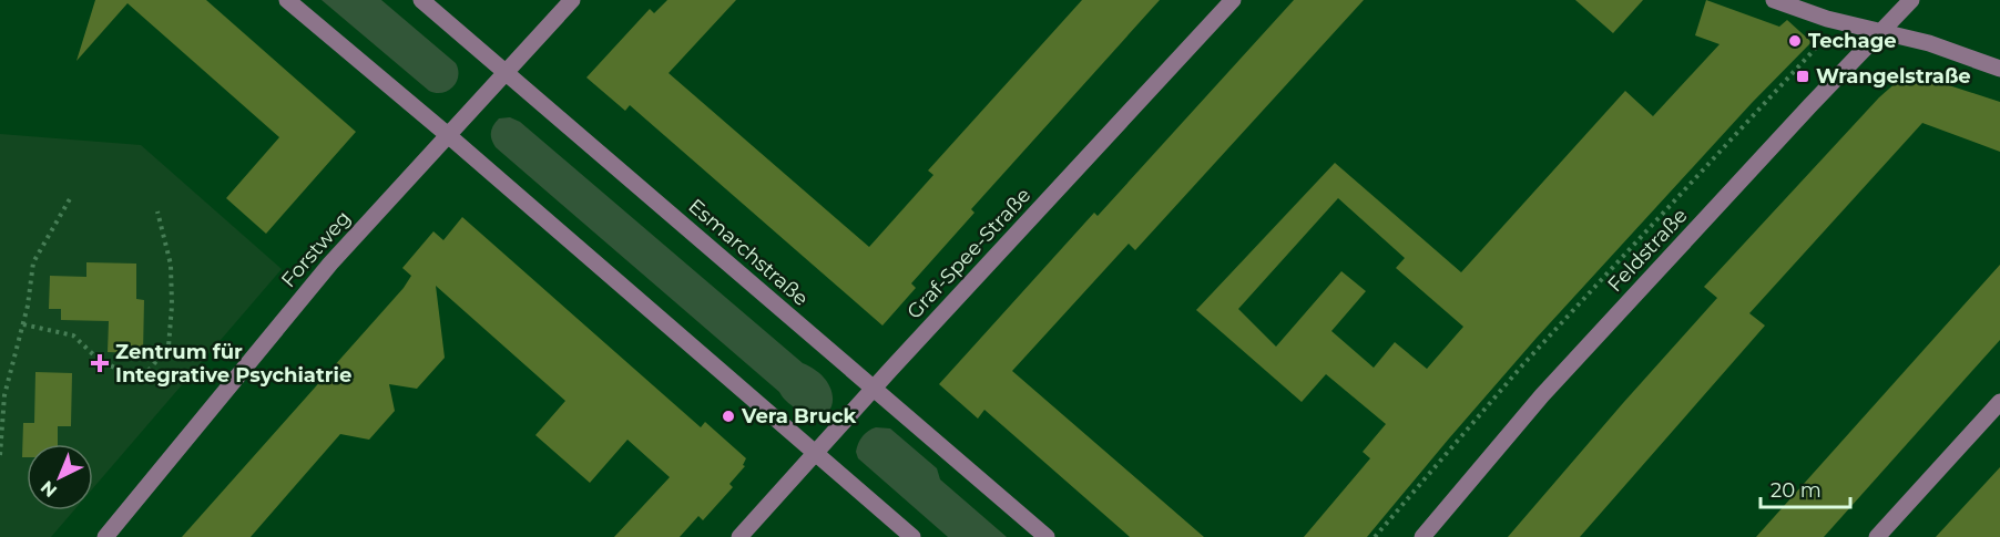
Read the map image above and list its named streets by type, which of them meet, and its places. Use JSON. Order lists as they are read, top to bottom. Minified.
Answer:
{"streets":{"street":["Forstweg","Feldstraße","Esmarchstraße","Graf-Spee-Straße"]},"crossings":[["Forstweg","Esmarchstraße"],["Esmarchstraße","Graf-Spee-Straße"]],"places":{"other":["Techage","Vera Bruck"],"transit":["Wrangelstraße"],"health":["Zentrum für Integrative Psychiatrie"]},"scale_bar":"20 m","north":"bottom left"}
